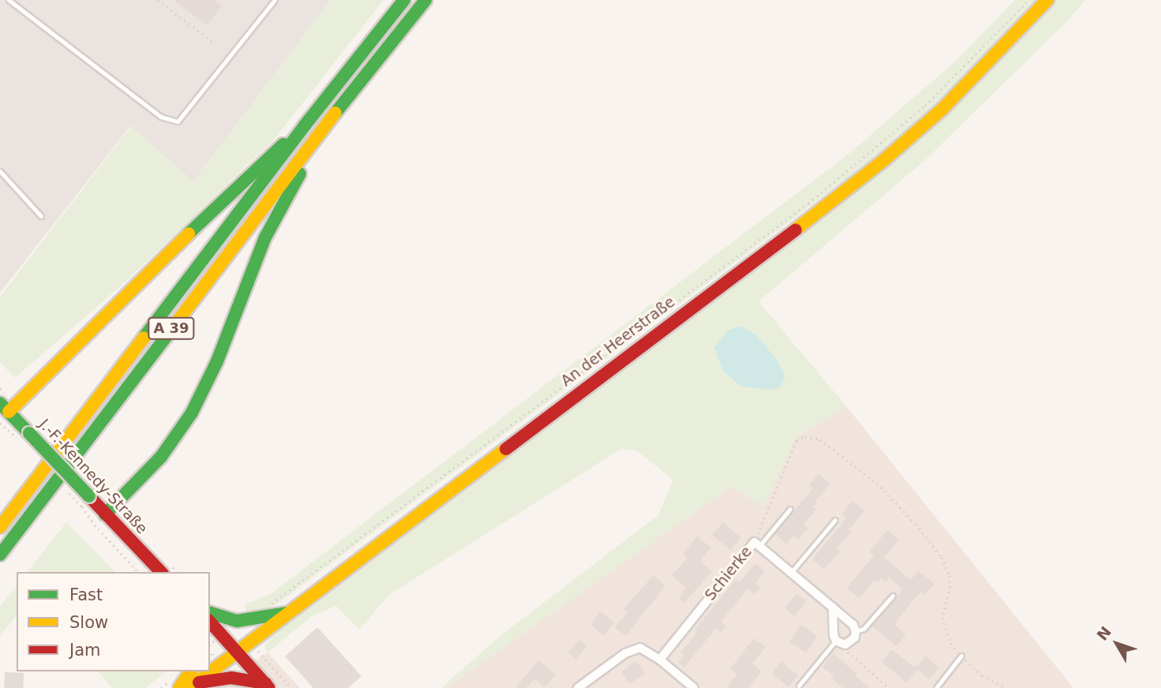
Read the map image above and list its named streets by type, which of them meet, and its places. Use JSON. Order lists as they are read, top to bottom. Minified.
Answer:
{"streets":{"main road":["A 39","An der Heerstraße","J.-F.-Kennedy-Straße"],"street":["Schierke"]},"legend":["Fast","Slow","Jam"],"north":"top left"}
